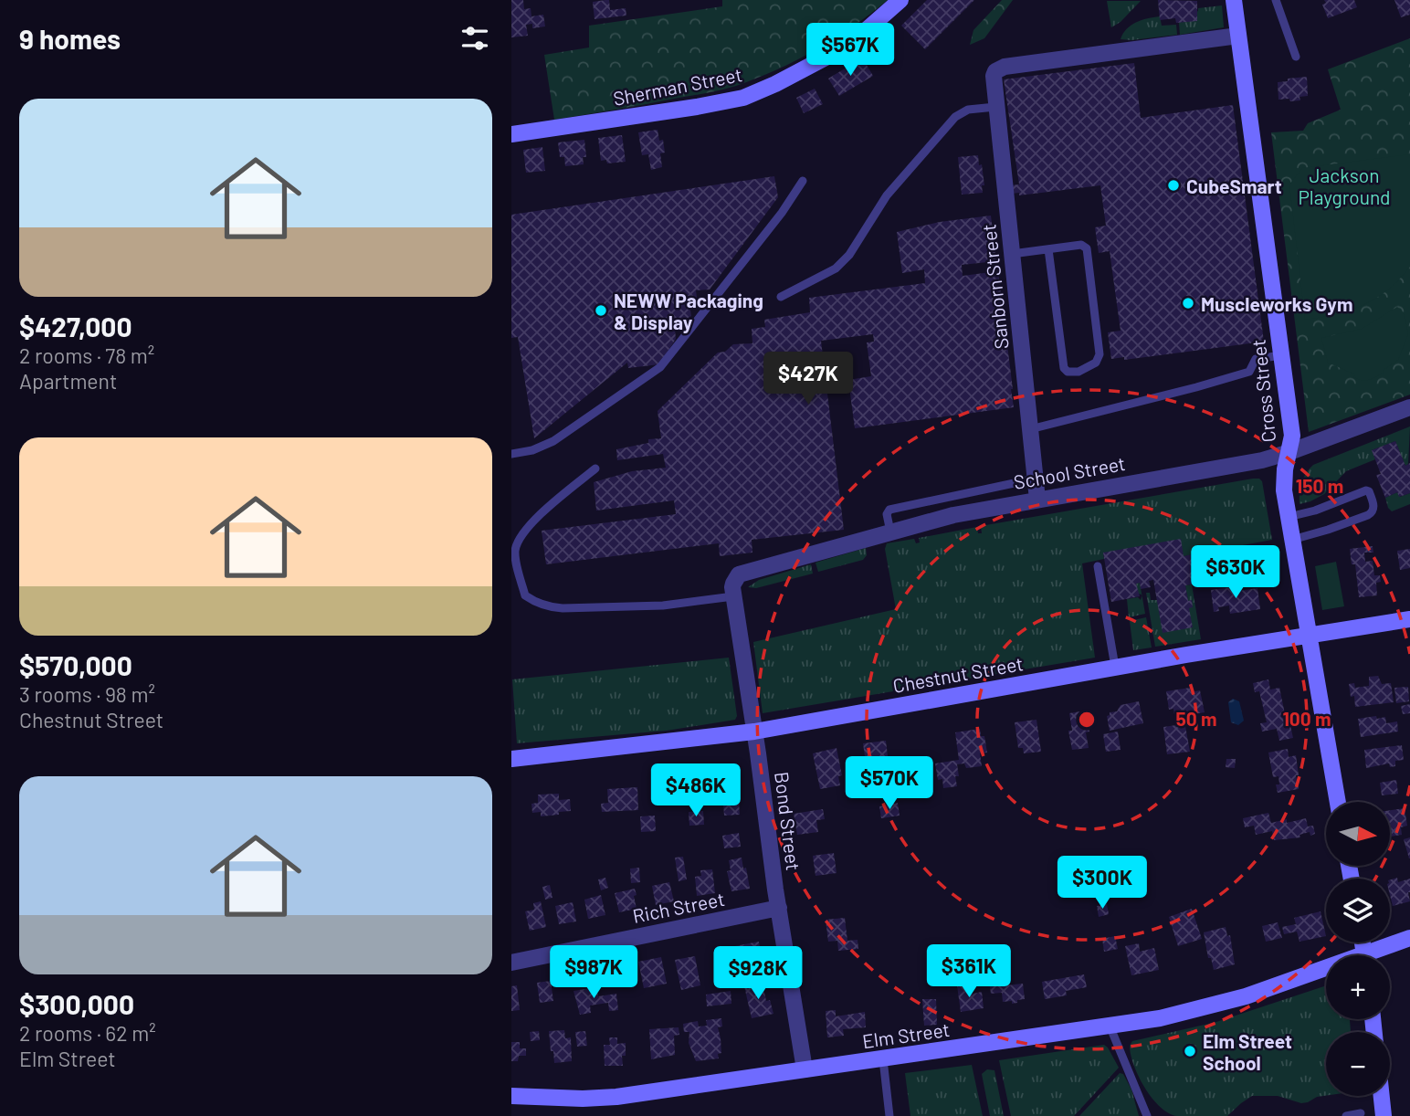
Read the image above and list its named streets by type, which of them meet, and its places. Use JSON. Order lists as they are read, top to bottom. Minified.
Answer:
{"streets":{"street":["Sherman Street","Sanborn Street","Cross Street","School Street","Chestnut Street","Bond Street","Rich Street","Elm Street"]},"crossings":[["Sanborn Street","Cross Street"],["Sanborn Street","School Street"],["Cross Street","School Street"],["Cross Street","Chestnut Street"],["School Street","Bond Street"],["Chestnut Street","Bond Street"],["Bond Street","Rich Street"],["Bond Street","Elm Street"]],"parks":["Jackson Playground"],"places":["CubeSmart","Muscleworks Gym","NEWW Packaging & Display","Elm Street School"],"north":"right","page":{"heading":"9 homes","price":["$567K","$427K","$630K","$570K","$486K","$300K","$361K","$987K","$928K"],"list":[{"name":"$427,000","note":"2 rooms · 78 m² · Apartment"},{"name":"$570,000","note":"3 rooms · 98 m² · Chestnut Street"},{"name":"$300,000","note":"2 rooms · 62 m² · Elm Street"}],"map_buttons":["+","−"]},"rings":["150 m","50 m","100 m"]}
